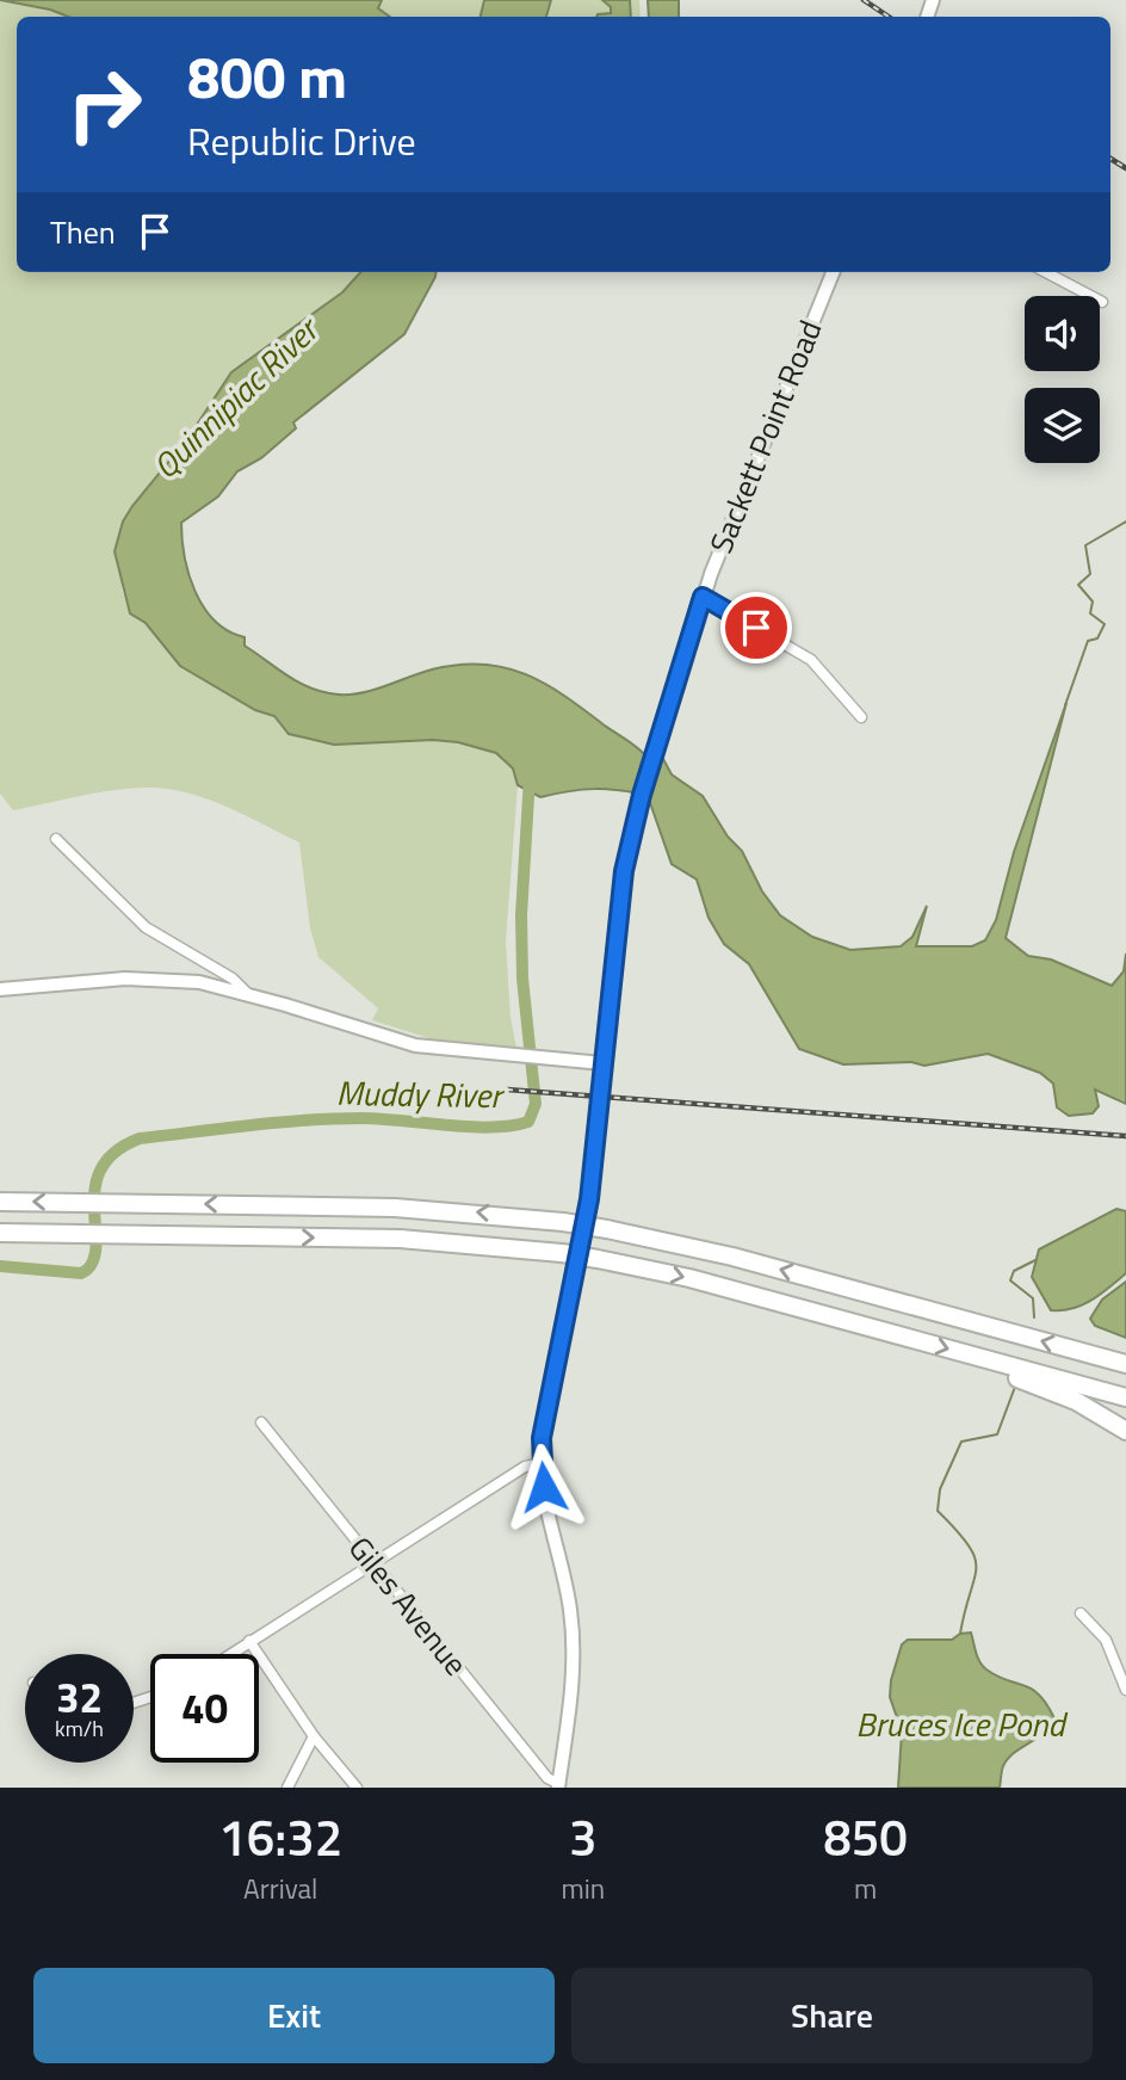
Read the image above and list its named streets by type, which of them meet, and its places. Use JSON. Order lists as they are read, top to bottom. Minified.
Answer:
{"streets":{"street":["Sackett Point Road","Giles Avenue"]},"crossings":[["Sackett Point Road","Giles Avenue"]],"water":["Quinnipiac River","Muddy River","Bruces Ice Pond"],"page":{"turn":["800 m","Republic Drive"],"then":"Then","speed":"32 km/h","limit":"40","eta":["16:32","Arrival","3","min","850","m"],"buttons":["Exit","Share"]}}
